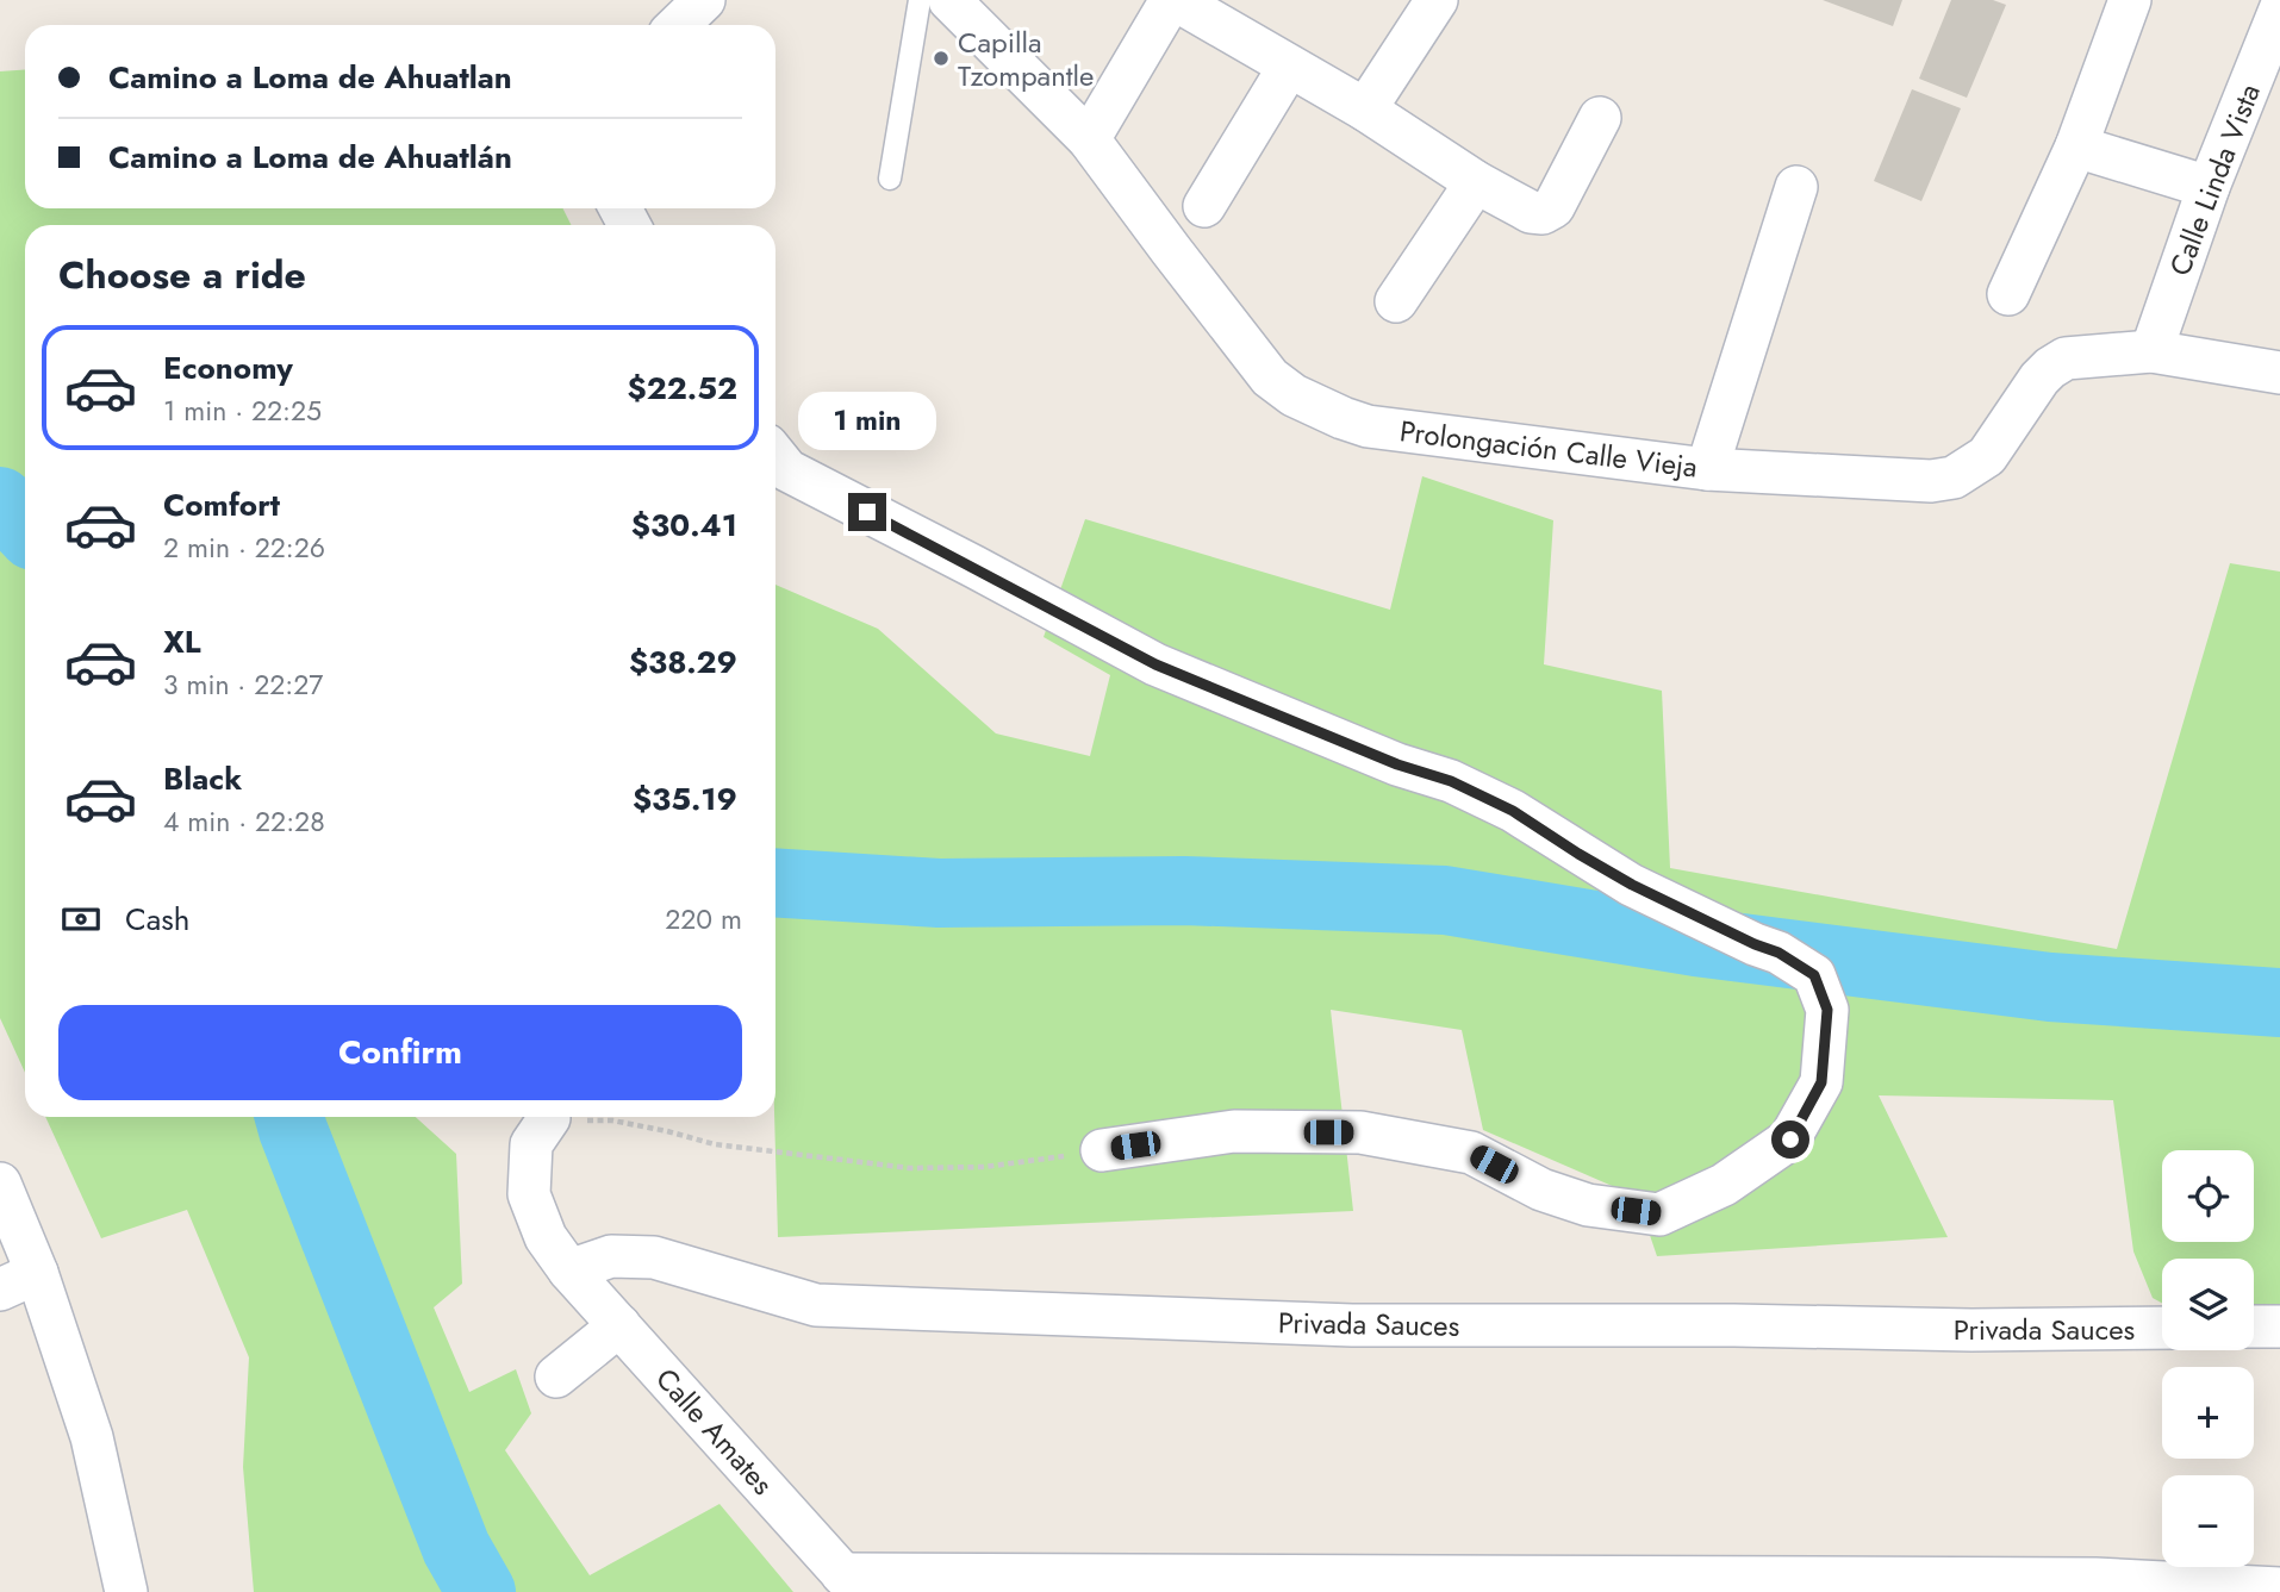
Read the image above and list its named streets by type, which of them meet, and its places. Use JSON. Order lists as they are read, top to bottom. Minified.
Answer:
{"streets":{"street":["Calle Linda Vista","Prolongación Calle Vieja","Privada Sauces","Calle Amates"]},"crossings":[["Calle Linda Vista","Prolongación Calle Vieja"],["Privada Sauces","Calle Amates"]],"places":["Capilla Tzompantle"],"page":{"banner":["Camino a Loma de Ahuatlan","Camino a Loma de Ahuatlán"],"heading":"Choose a ride","list":[{"name":"Economy","note":"1 min · 22:25","value":"$22.52"},{"name":"Comfort","note":"2 min · 22:26","value":"$30.41"},{"name":"XL","note":"3 min · 22:27","value":"$38.29"},{"name":"Black","note":"4 min · 22:28","value":"$35.19"}],"bubble":"1 min","pay":["Cash","220 m"],"buttons":"Confirm","map_buttons":["+","−"]}}
